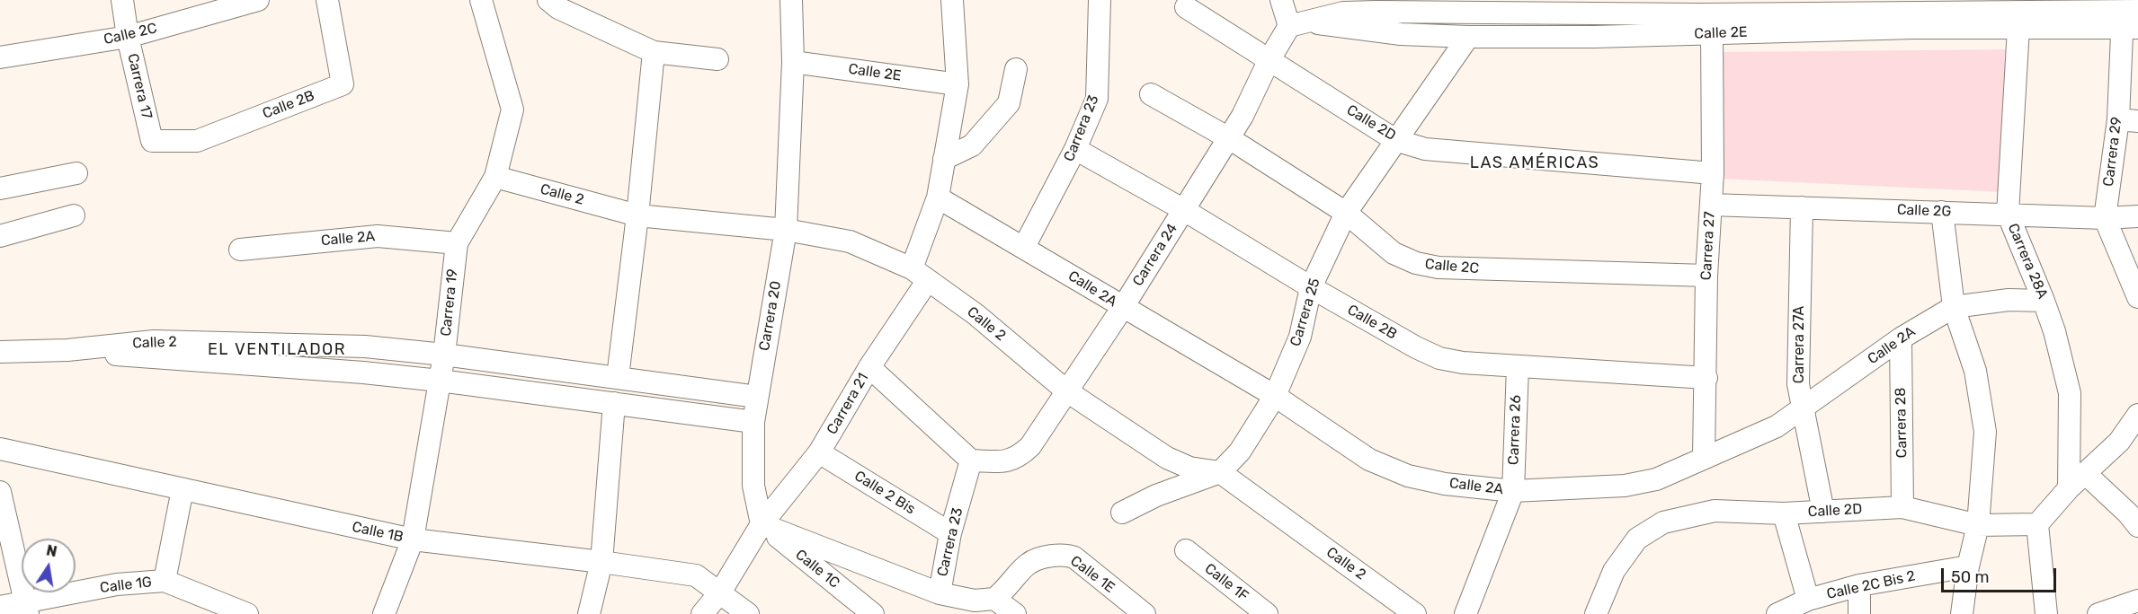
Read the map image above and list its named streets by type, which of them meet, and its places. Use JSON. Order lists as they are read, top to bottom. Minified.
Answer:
{"streets":{"street":["Calle 2E","Calle 2C","Carrera 17","Calle 2B","Calle 2D","Carrera 23","Carrera 29","Calle 2","Calle 2G","Calle 2A","Carrera 27","Carrera 24","Carrera 28A","Carrera 19","Carrera 25","Carrera 20","Carrera 27A","Carrera 21","Carrera 28","Carrera 26","Calle 2 Bis","Calle 1B","Calle 1C","Calle 1E","Calle 1F","Calle 1G","Calle 2C Bis 2"]},"crossings":[["Calle 2E","Carrera 29"],["Calle 2E","Carrera 27"],["Calle 2E","Carrera 24"],["Calle 2E","Carrera 28A"],["Calle 2E","Carrera 25"],["Calle 2E","Carrera 20"],["Calle 2E","Carrera 21"],["Calle 2C","Carrera 17"],["Calle 2C","Carrera 27"],["Calle 2C","Carrera 24"],["Calle 2C","Carrera 25"],["Carrera 17","Calle 2B"],["Calle 2B","Carrera 23"],["Calle 2B","Carrera 27"],["Calle 2B","Carrera 24"],["Calle 2B","Carrera 25"],["Calle 2B","Carrera 26"],["Calle 2D","Carrera 27"],["Calle 2D","Carrera 24"],["Calle 2D","Carrera 25"],["Calle 2D","Carrera 27A"],["Calle 2D","Carrera 28"],["Carrera 23","Calle 2A"],["Carrera 23","Carrera 24"],["Carrera 23","Calle 2 Bis"],["Carrera 29","Calle 2G"],["Calle 2","Carrera 24"],["Calle 2","Carrera 19"],["Calle 2","Carrera 25"],["Calle 2","Carrera 20"],["Calle 2","Carrera 21"],["Calle 2G","Carrera 27"],["Calle 2G","Carrera 28A"],["Calle 2G","Carrera 27A"],["Calle 2A","Carrera 27"],["Calle 2A","Carrera 24"],["Calle 2A","Carrera 28A"],["Calle 2A","Carrera 19"],["Calle 2A","Carrera 25"],["Calle 2A","Carrera 27A"],["Calle 2A","Carrera 21"],["Calle 2A","Carrera 28"],["Calle 2A","Carrera 26"],["Carrera 19","Calle 1B"],["Carrera 20","Carrera 21"],["Carrera 20","Calle 1C"],["Carrera 21","Calle 2 Bis"],["Carrera 21","Calle 1C"]],"districts":["LAS AMÉRICAS","EL VENTILADOR"],"scale_bar":"50 m","north":"top"}
